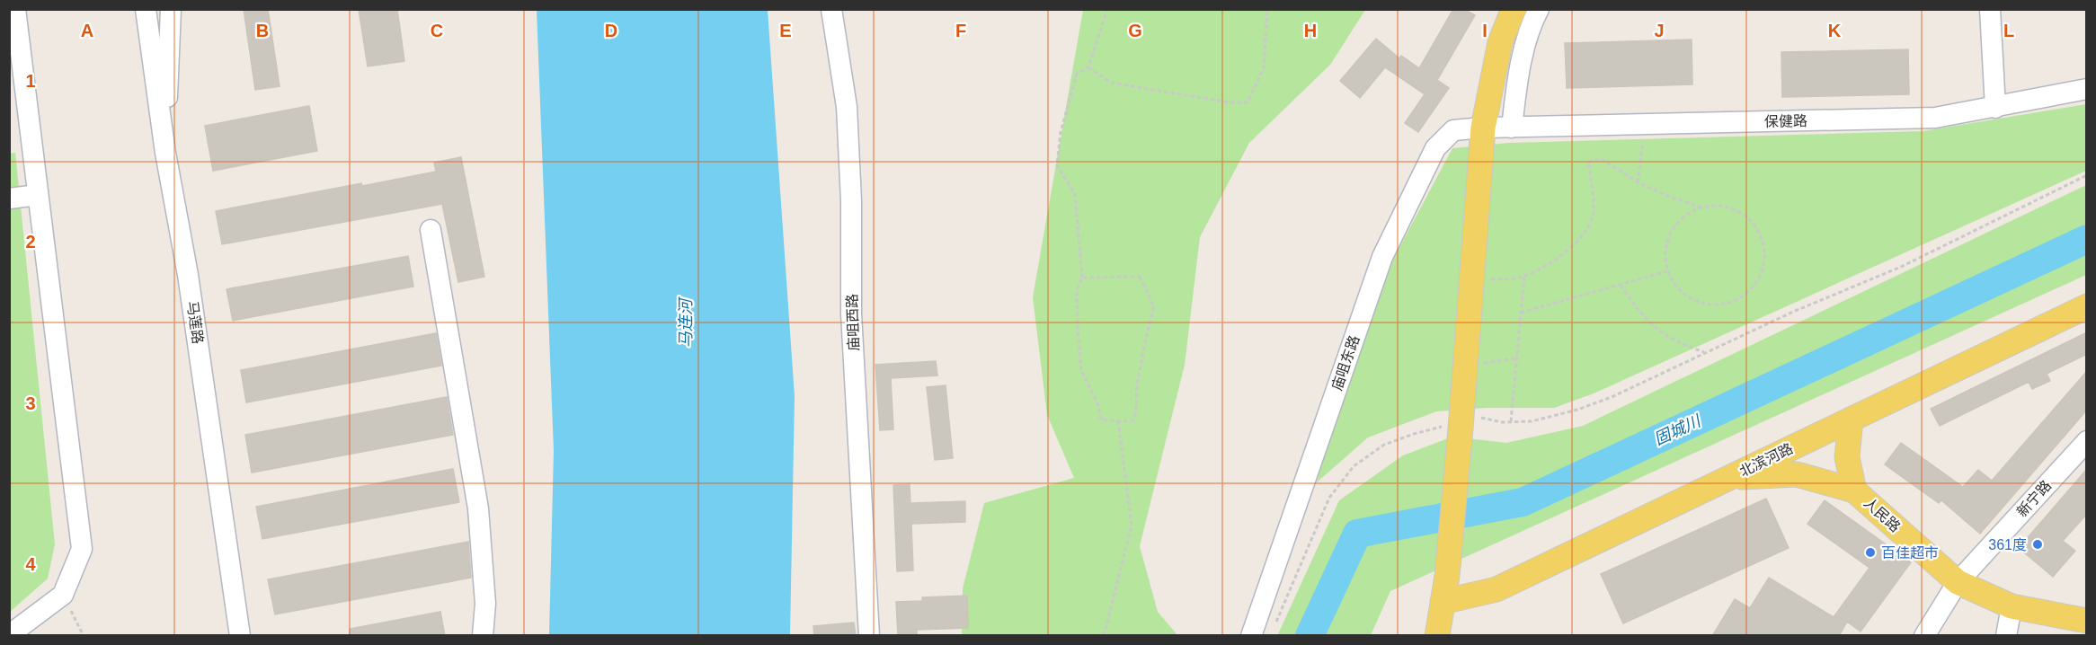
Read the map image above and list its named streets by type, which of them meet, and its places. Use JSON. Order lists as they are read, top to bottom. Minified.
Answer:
{"streets":{"main road":["北滨河路","人民路"],"street":["保健路","马莲路","庙咀西路","庙咀东路","新宁路"]},"crossings":[["保健路","庙咀东路"],["北滨河路","人民路"],["新宁路","人民路"]],"water":["马连河","固城川"],"places":["361度","百佳超市"],"grid":{"columns":["A","B","C","D","E","F","G","H","I","J","K","L"],"rows":["1","2","3","4"]}}
